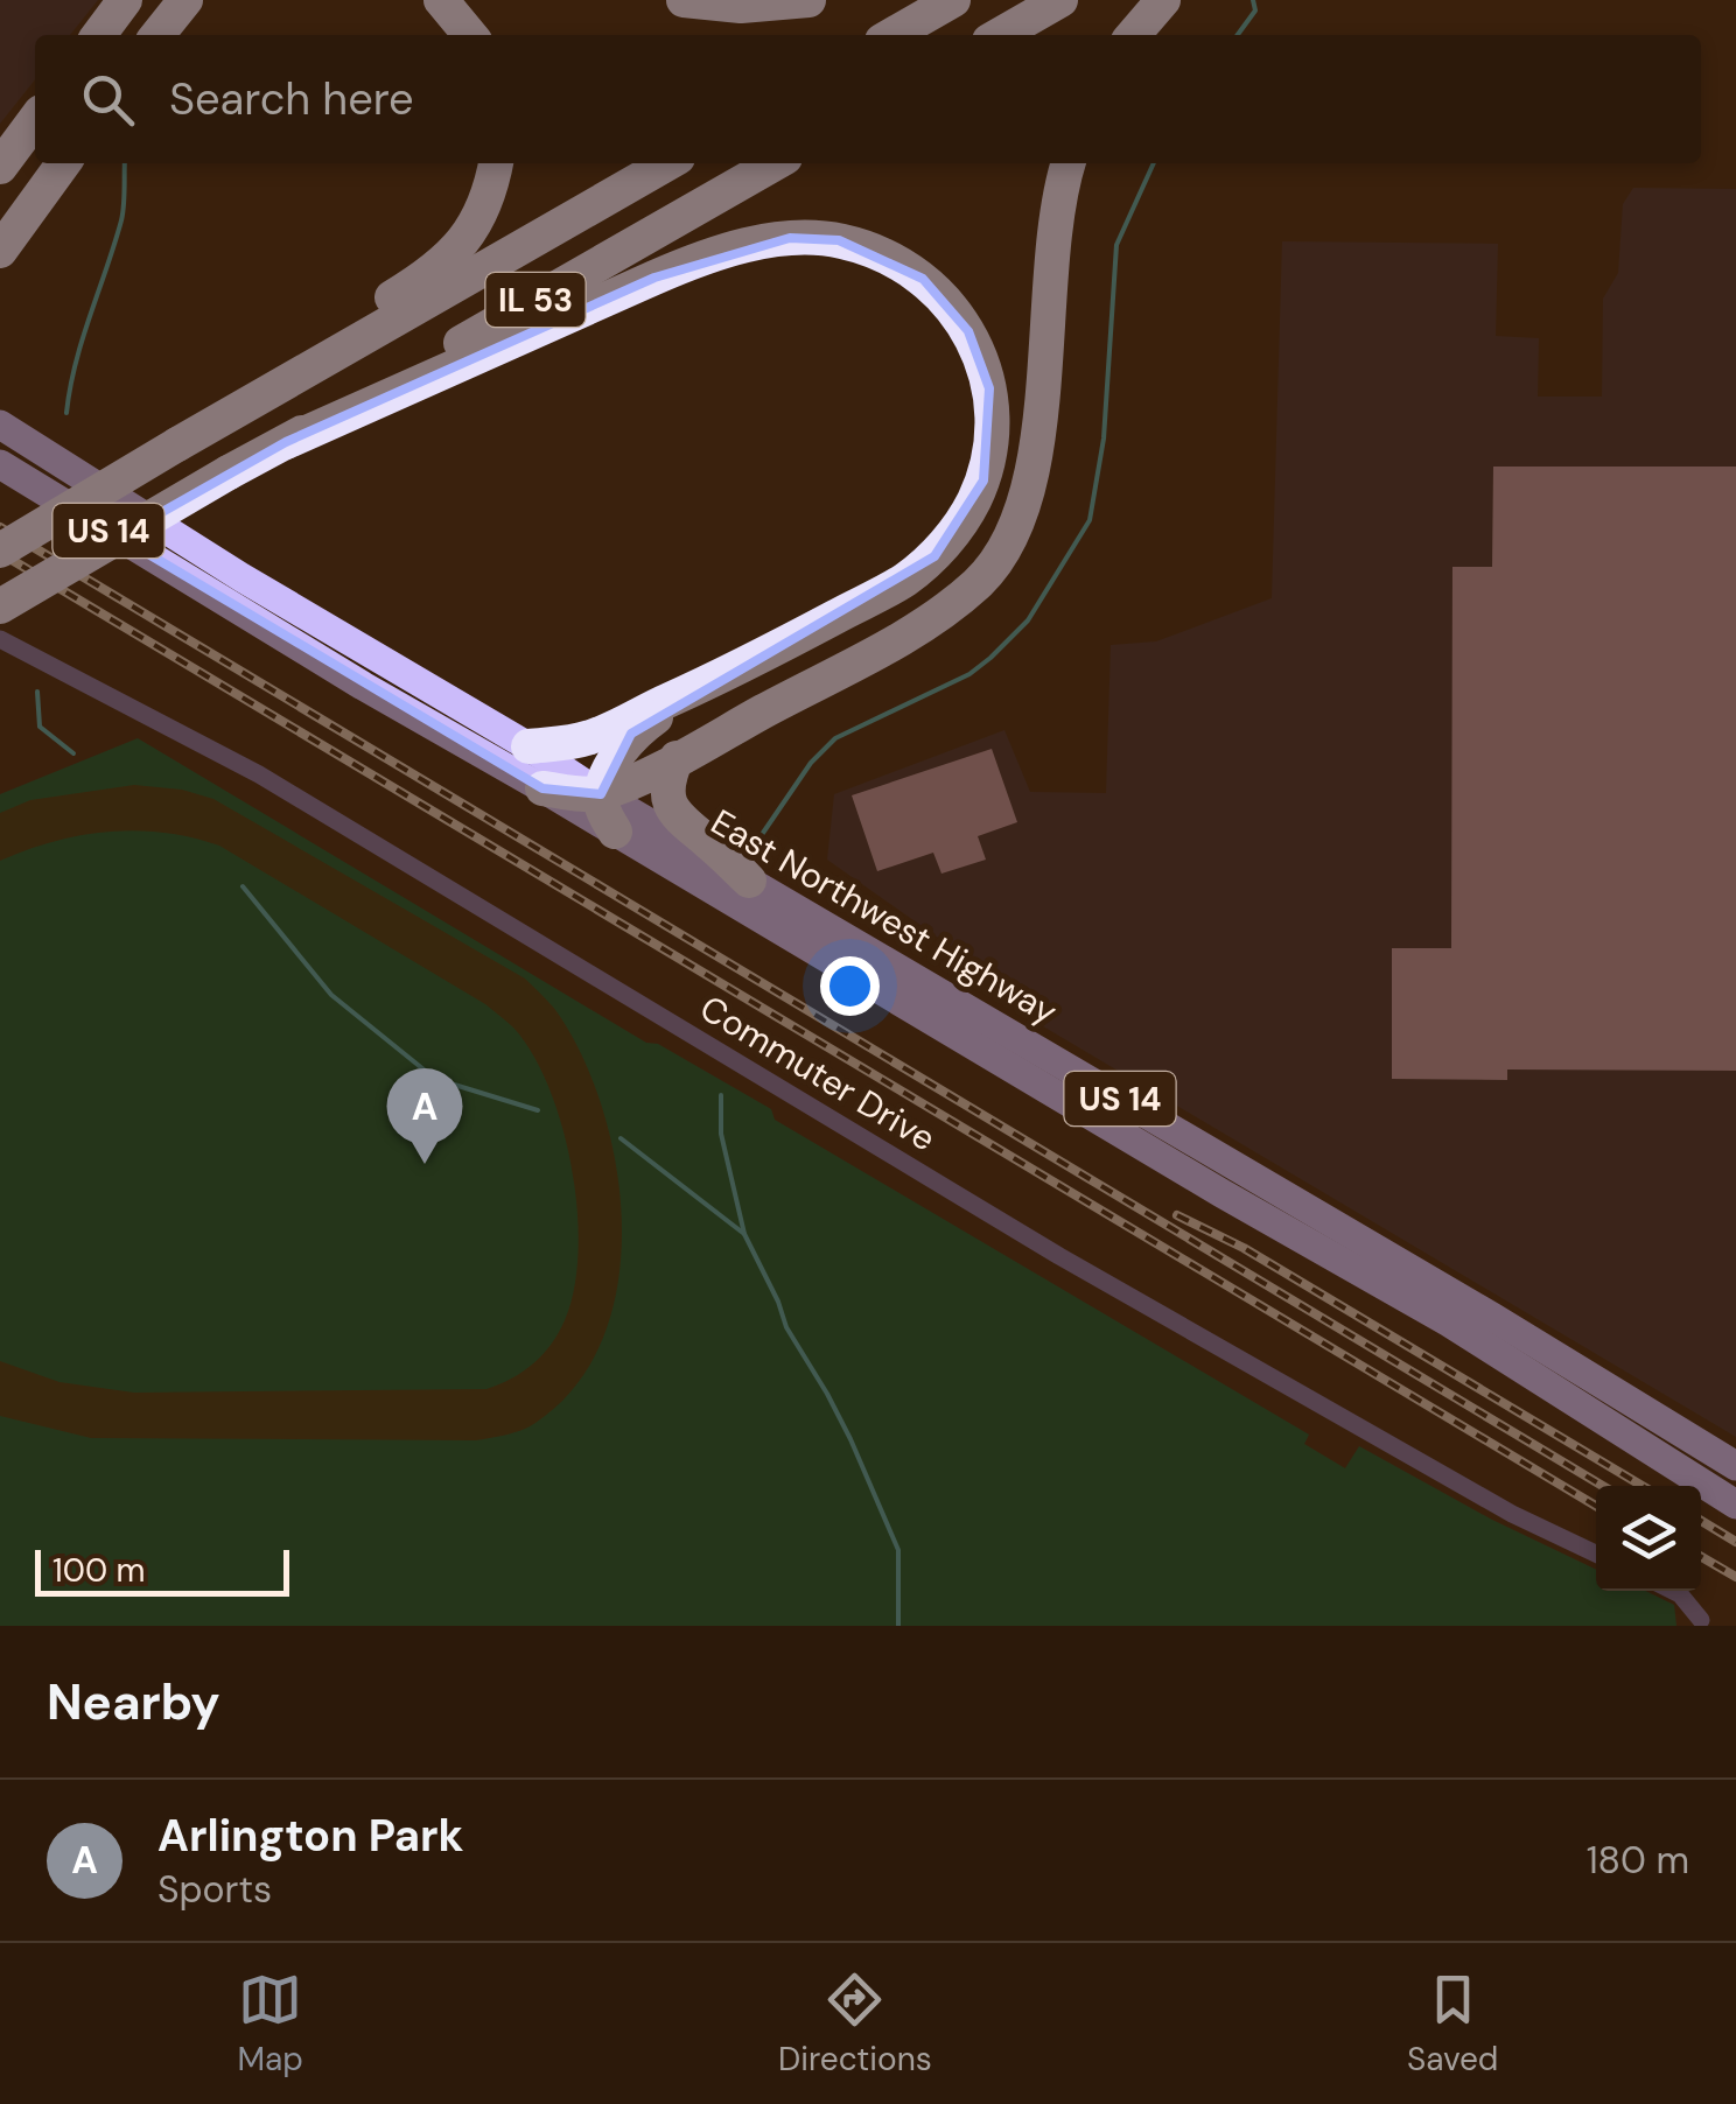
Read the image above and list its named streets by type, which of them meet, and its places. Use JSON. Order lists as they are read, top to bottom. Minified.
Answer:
{"streets":{"highway":["IL 53"],"main road":["US 14","East Northwest Highway"],"street":["Commuter Drive"]},"scale_bar":"100 m","page":{"search":"Search here","pins":"A","scale":"100 m","heading":"Nearby","list":[{"mark":"A","name":"Arlington Park","note":"Sports","value":"180 m"}],"nav":["Map","Directions","Saved"]}}
